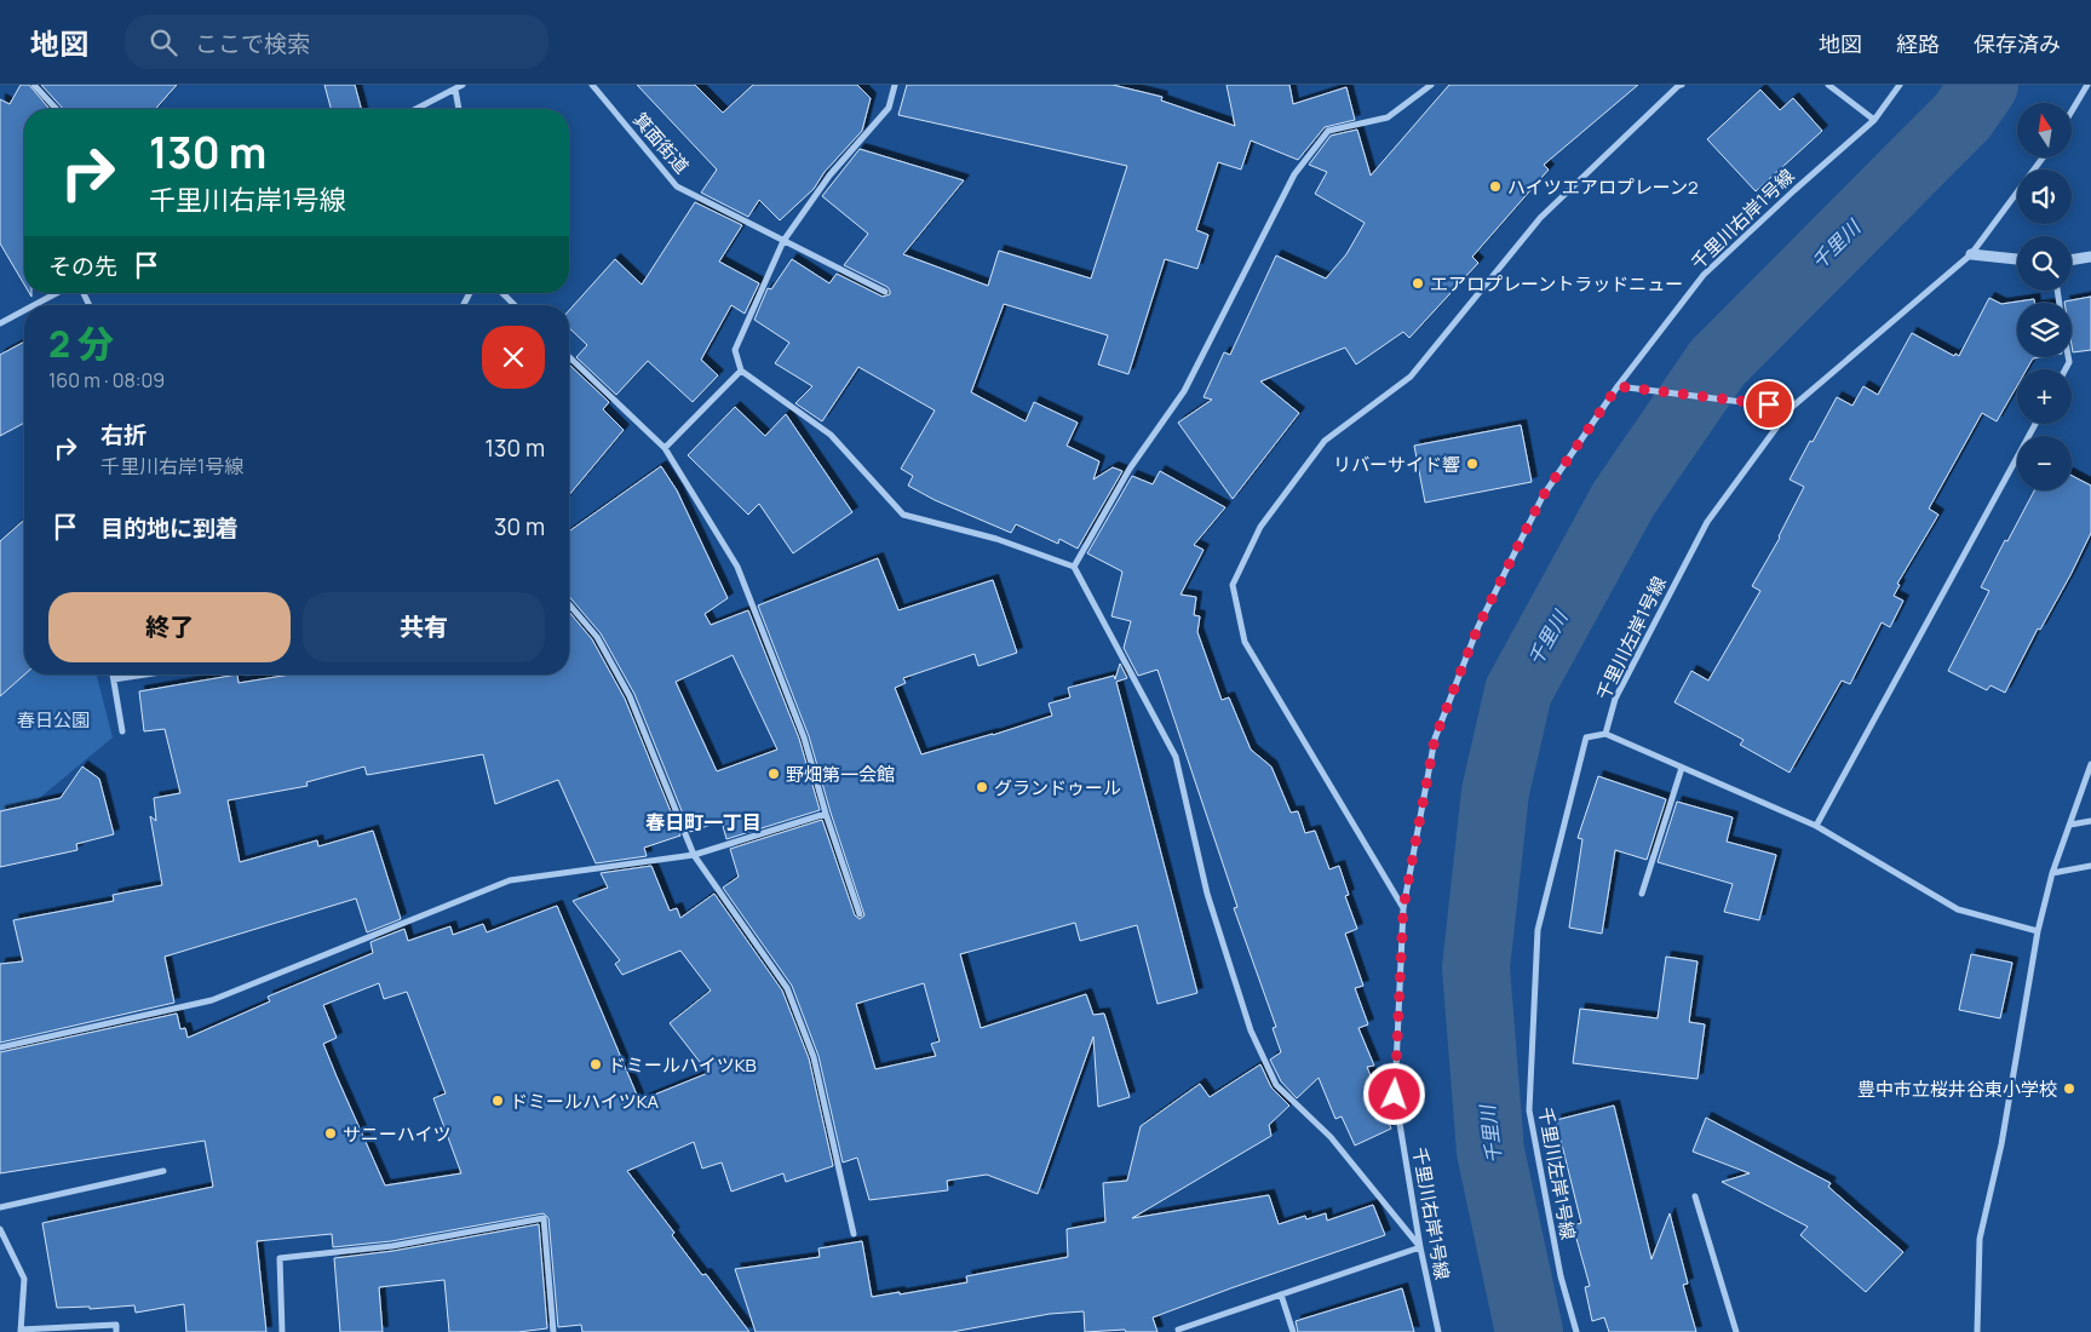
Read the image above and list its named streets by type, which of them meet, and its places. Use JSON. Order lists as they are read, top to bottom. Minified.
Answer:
{"streets":{"street":["箕面街道","千里川右岸1号線","千里川左岸1号線"]},"districts":["春日町一丁目"],"water":["千里川"],"parks":["春日公園"],"places":["ハイツエアロプレーン2","エアロプレーントラッドニュー","リバーサイド響","野畑第一会館","グランドゥール","ドミールハイツKB","豊中市立桜井谷東小学校","ドミールハイツKA","サニーハイツ"],"north":"top","page":{"header":"地図","search":"ここで検索","nav":["地図","経路","保存済み"],"map_buttons":["+","−"],"turn":["130 m","千里川右岸1号線"],"then":"その先","heading":["2 分","160 m · 08:09"],"list":[{"name":"右折","note":"千里川右岸1号線","value":"130 m"},{"name":"目的地に到着","value":"30 m"}],"buttons":["終了","共有"]}}
